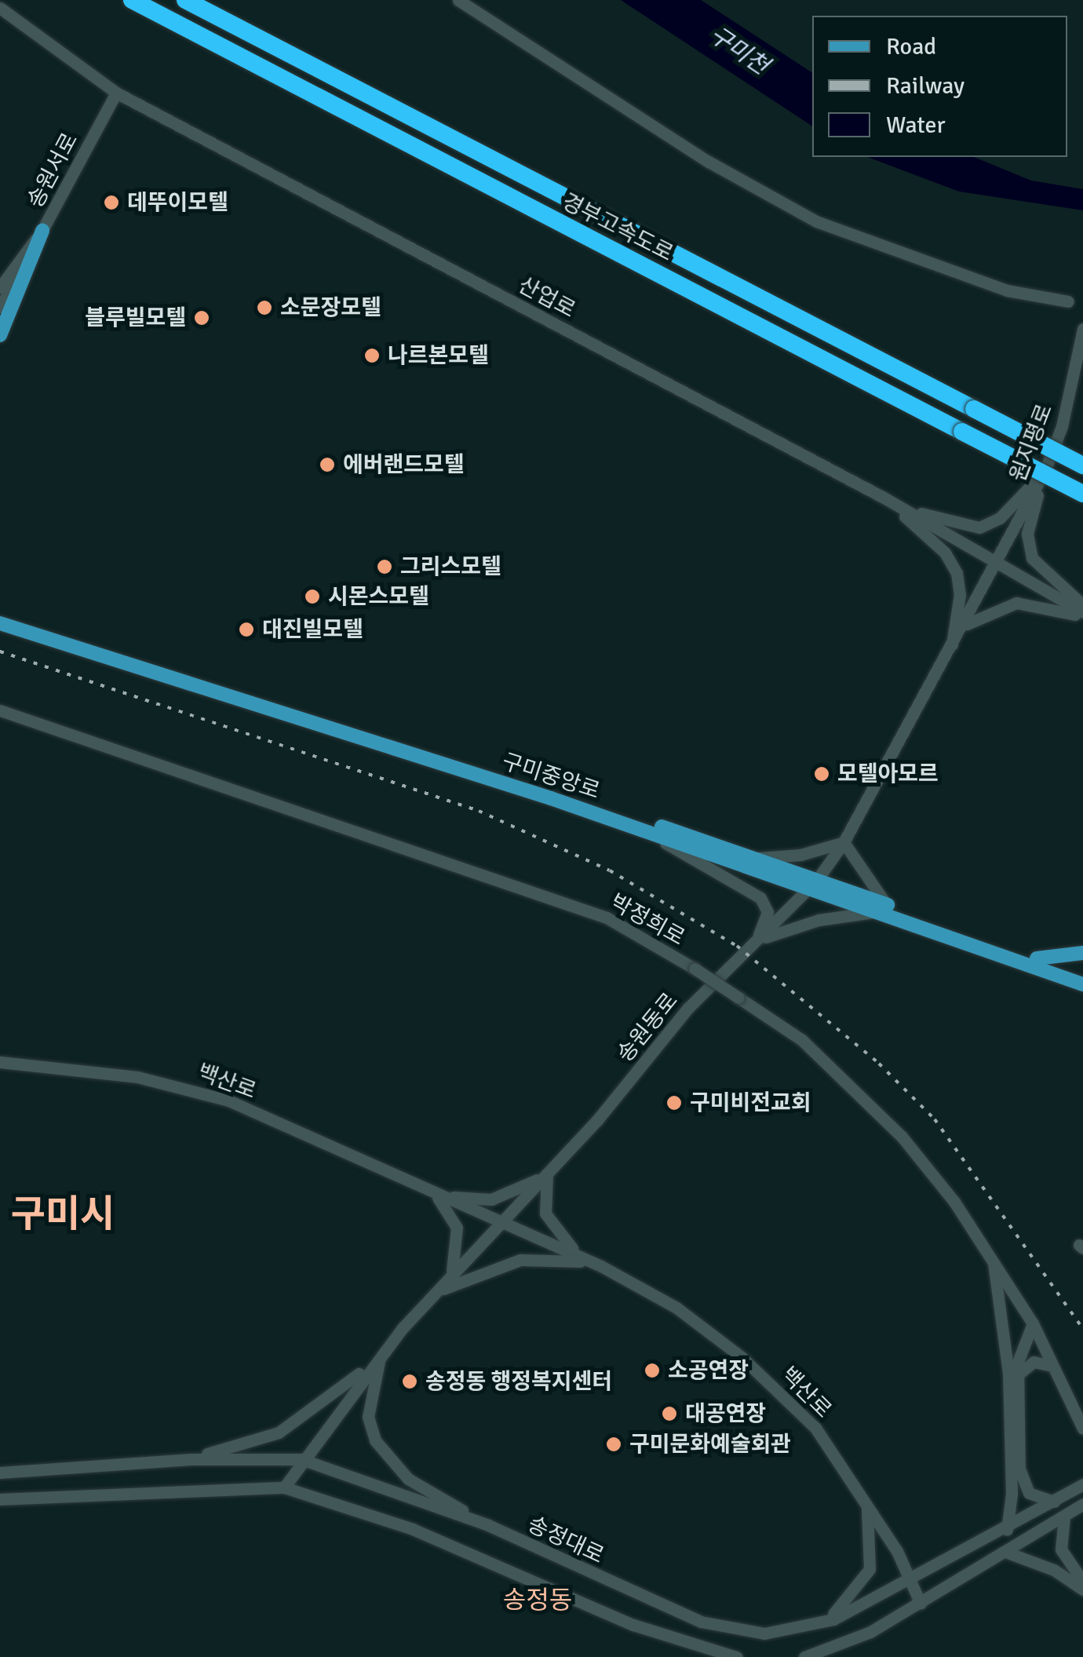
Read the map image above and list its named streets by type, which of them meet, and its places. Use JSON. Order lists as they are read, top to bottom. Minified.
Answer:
{"streets":{"highway":["경부고속도로"],"main road":["구미중앙로"],"street":["송원서로","산업로","원지평로","박정희로","송원동로","백산로","송정대로"]},"crossings":[["송원서로","산업로"],["산업로","원지평로"],["산업로","송원동로"],["원지평로","송원동로"],["구미중앙로","송원동로"],["송원동로","백산로"],["송원동로","송정대로"],["백산로","송정대로"]],"districts":["구미시","송정동"],"water":["구미천"],"places":["데뚜이모텔","소문장모텔","블루빌모텔","나르본모텔","에버랜드모텔","그리스모텔","시몬스모텔","대진빌모텔","모텔아모르","구미비전교회","소공연장","송정동 행정복지센터","대공연장","구미문화예술회관"],"legend":["Road","Railway","Water"]}
